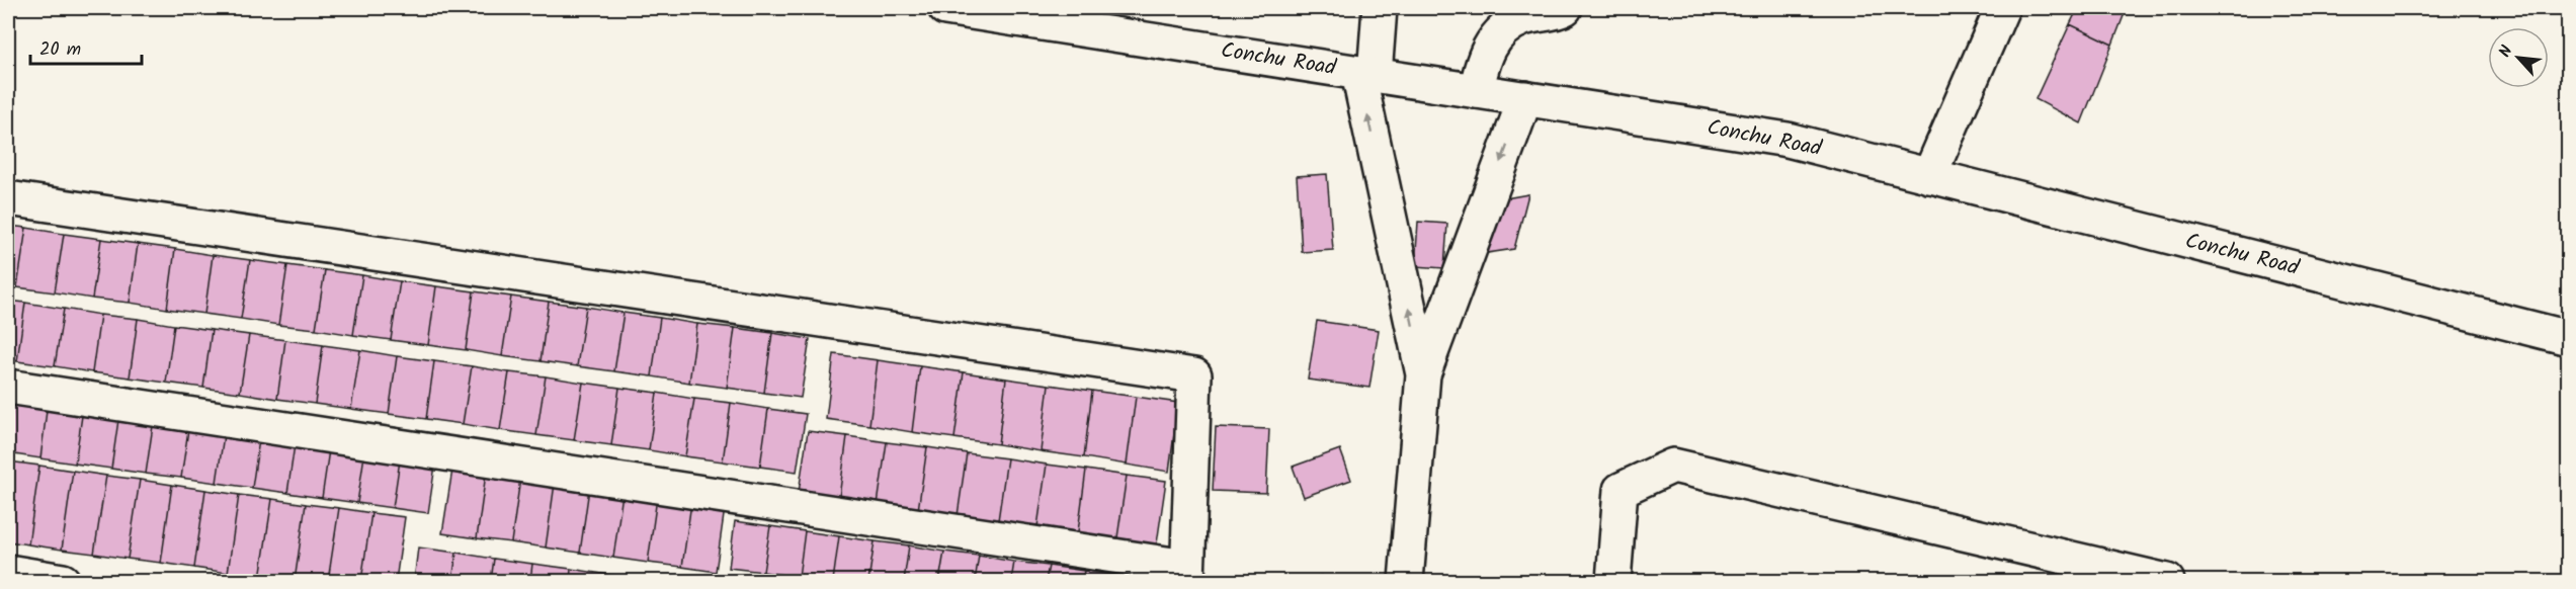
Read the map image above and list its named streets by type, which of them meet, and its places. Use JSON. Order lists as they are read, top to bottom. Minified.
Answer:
{"streets":{"street":["Conchu Road"]},"scale_bar":"20 m","north":"top left"}
